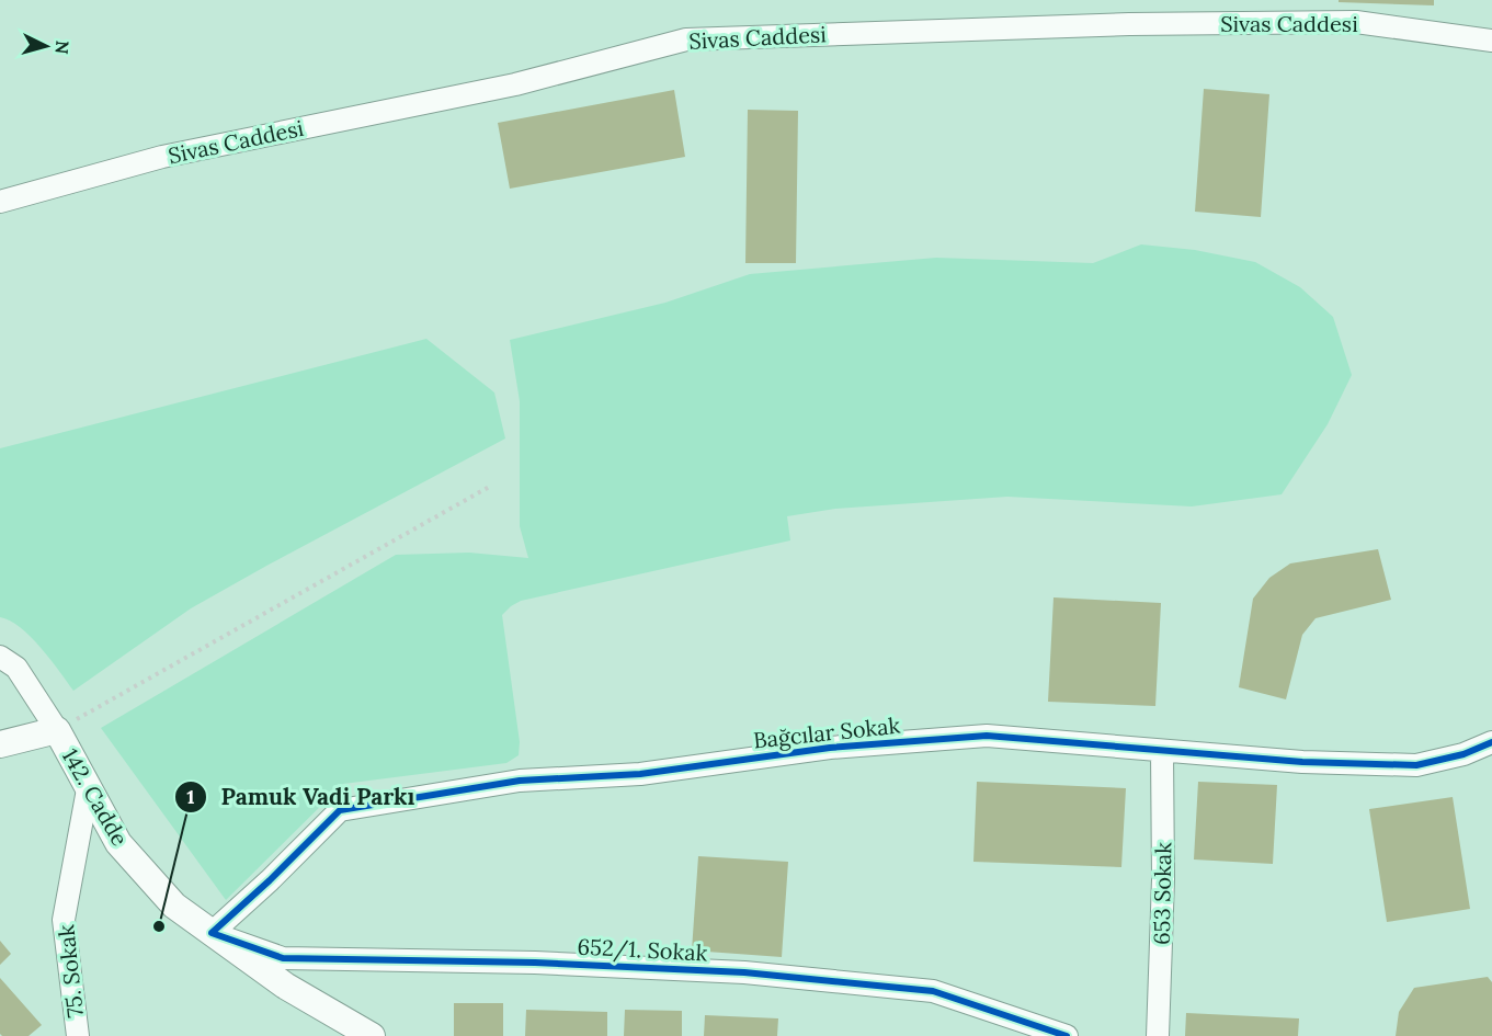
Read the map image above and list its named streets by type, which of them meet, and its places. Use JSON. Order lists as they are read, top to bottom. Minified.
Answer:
{"streets":{"street":["Sivas Caddesi","Bağcılar Sokak","142. Cadde","653 Sokak","652/1. Sokak","75. Sokak"]},"crossings":[["Bağcılar Sokak","142. Cadde"],["Bağcılar Sokak","653 Sokak"],["Bağcılar Sokak","652/1. Sokak"],["142. Cadde","652/1. Sokak"],["142. Cadde","75. Sokak"]],"places":["Pamuk Vadi Parkı"],"north":"right"}
